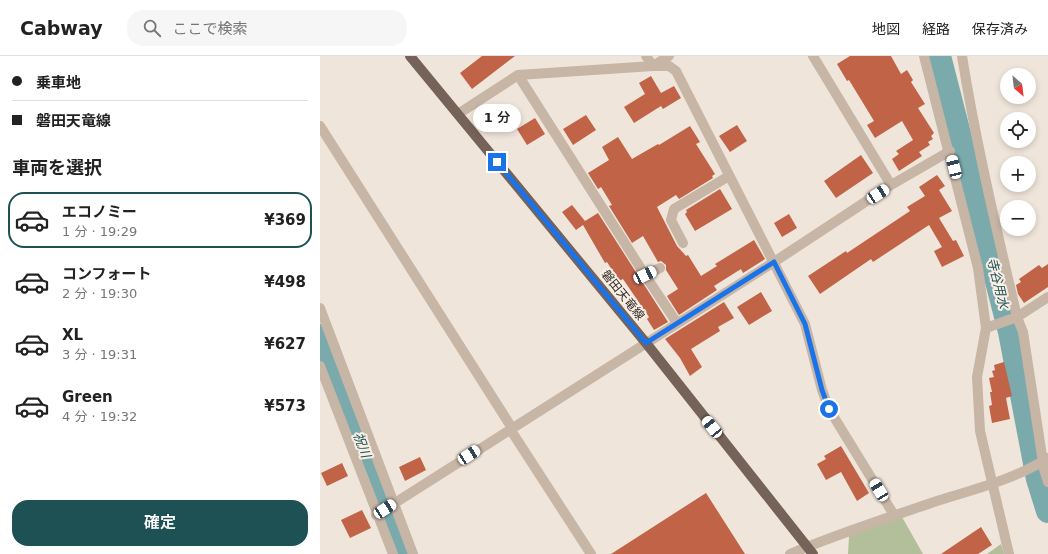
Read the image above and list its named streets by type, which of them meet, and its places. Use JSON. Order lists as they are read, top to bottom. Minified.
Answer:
{"streets":{"main road":["磐田天竜線"]},"water":["寺谷用水","祝川"],"north":"bottom right","page":{"header":"Cabway","search":"ここで検索","nav":["地図","経路","保存済み"],"banner":["乗車地","磐田天竜線"],"map_buttons":["+","−"],"bubble":"1 分","heading":"車両を選択","list":[{"name":"エコノミー","note":"1 分 · 19:29","value":"¥369"},{"name":"コンフォート","note":"2 分 · 19:30","value":"¥498"},{"name":"XL","note":"3 分 · 19:31","value":"¥627"},{"name":"Green","note":"4 分 · 19:32","value":"¥573"}],"buttons":"確定"}}
